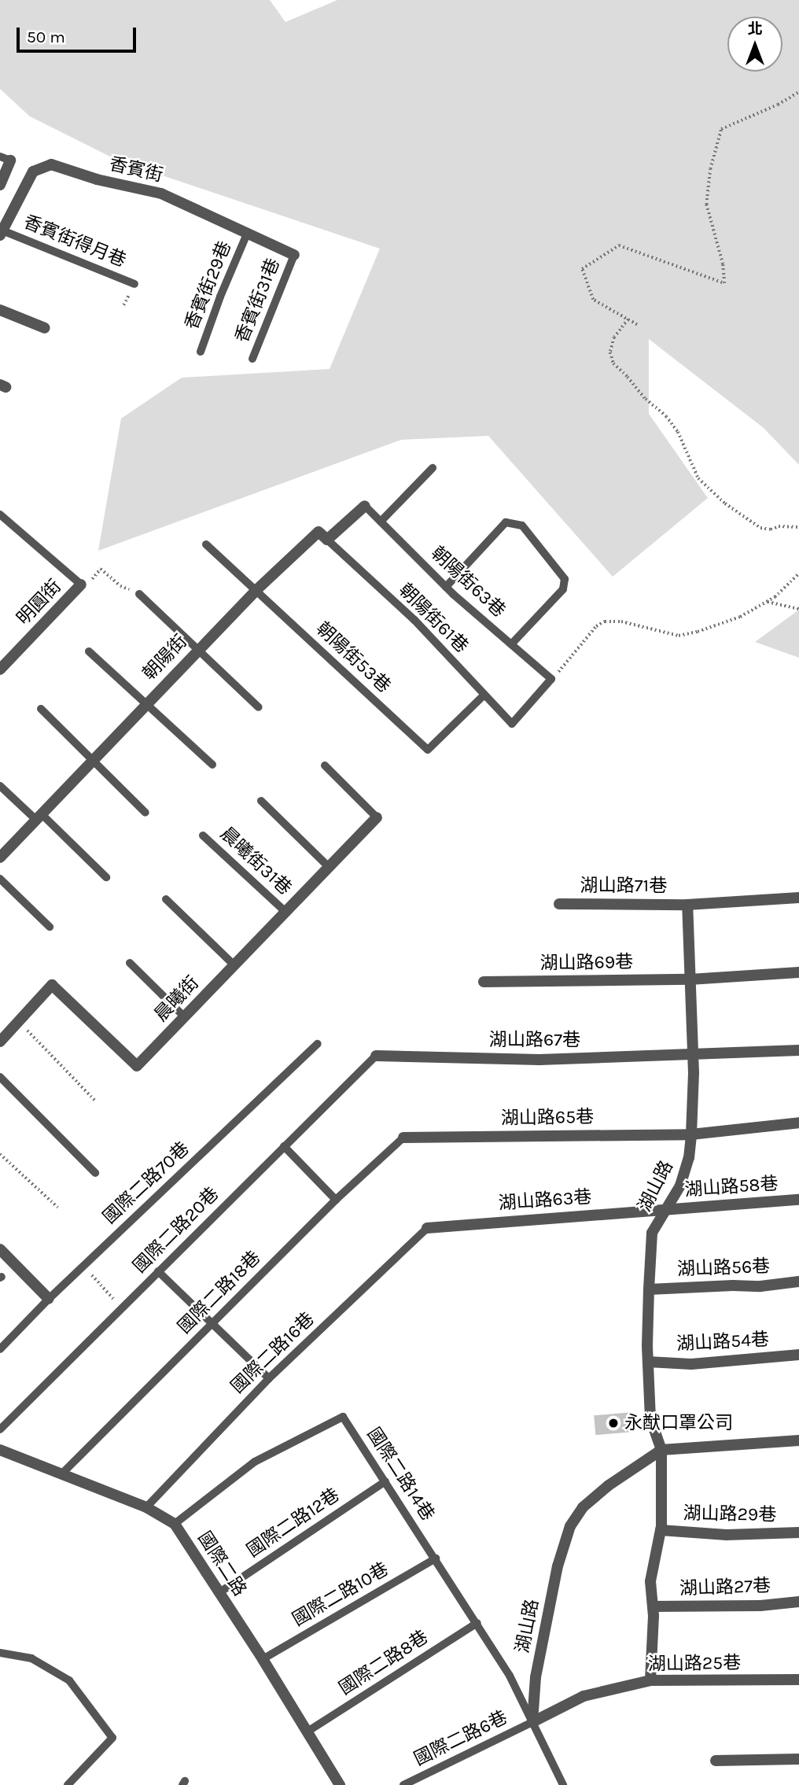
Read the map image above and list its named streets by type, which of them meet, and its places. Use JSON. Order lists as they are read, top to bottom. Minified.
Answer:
{"streets":{"street":["香賓街","明圓街","朝陽街","湖山路71巷","湖山路69巷","晨曦街","湖山路67巷","湖山路65巷","湖山路","湖山路58巷","湖山路63巷","湖山路56巷","湖山路54巷","湖山路29巷","國際二路","湖山路27巷","湖山路25巷"],"lane":["香賓街得月巷","香賓街29巷","香賓街31巷","朝陽街63巷","朝陽街61巷","朝陽街53巷","晨曦街31巷","國際二路70巷","國際二路20巷","國際二路18巷","國際二路16巷","國際二路14巷","國際二路12巷","國際二路10巷","國際二路8巷","國際二路6巷"]},"crossings":[["香賓街","香賓街得月巷"],["香賓街","香賓街29巷"],["香賓街","香賓街31巷"],["朝陽街63巷","朝陽街61巷"],["朝陽街61巷","朝陽街"],["朝陽街61巷","朝陽街53巷"],["朝陽街","朝陽街53巷"],["晨曦街31巷","晨曦街"],["湖山路71巷","湖山路"],["湖山路69巷","湖山路"],["湖山路67巷","湖山路"],["湖山路67巷","國際二路20巷"],["湖山路65巷","湖山路"],["湖山路65巷","國際二路18巷"],["湖山路","湖山路58巷"],["湖山路","湖山路63巷"],["湖山路","湖山路56巷"],["湖山路","湖山路54巷"],["湖山路","國際二路14巷"],["湖山路","湖山路29巷"],["湖山路","湖山路27巷"],["湖山路","湖山路25巷"],["湖山路","國際二路6巷"],["湖山路58巷","湖山路63巷"],["湖山路63巷","國際二路16巷"],["國際二路18巷","國際二路"],["國際二路16巷","國際二路"],["國際二路14巷","國際二路12巷"],["國際二路14巷","國際二路"],["國際二路14巷","國際二路10巷"],["國際二路14巷","國際二路8巷"],["國際二路14巷","湖山路25巷"],["國際二路14巷","國際二路6巷"],["國際二路12巷","國際二路"],["國際二路","國際二路10巷"],["國際二路","國際二路8巷"],["湖山路25巷","國際二路6巷"]],"places":["永猷口罩公司"],"scale_bar":"50 m","north":"top"}
